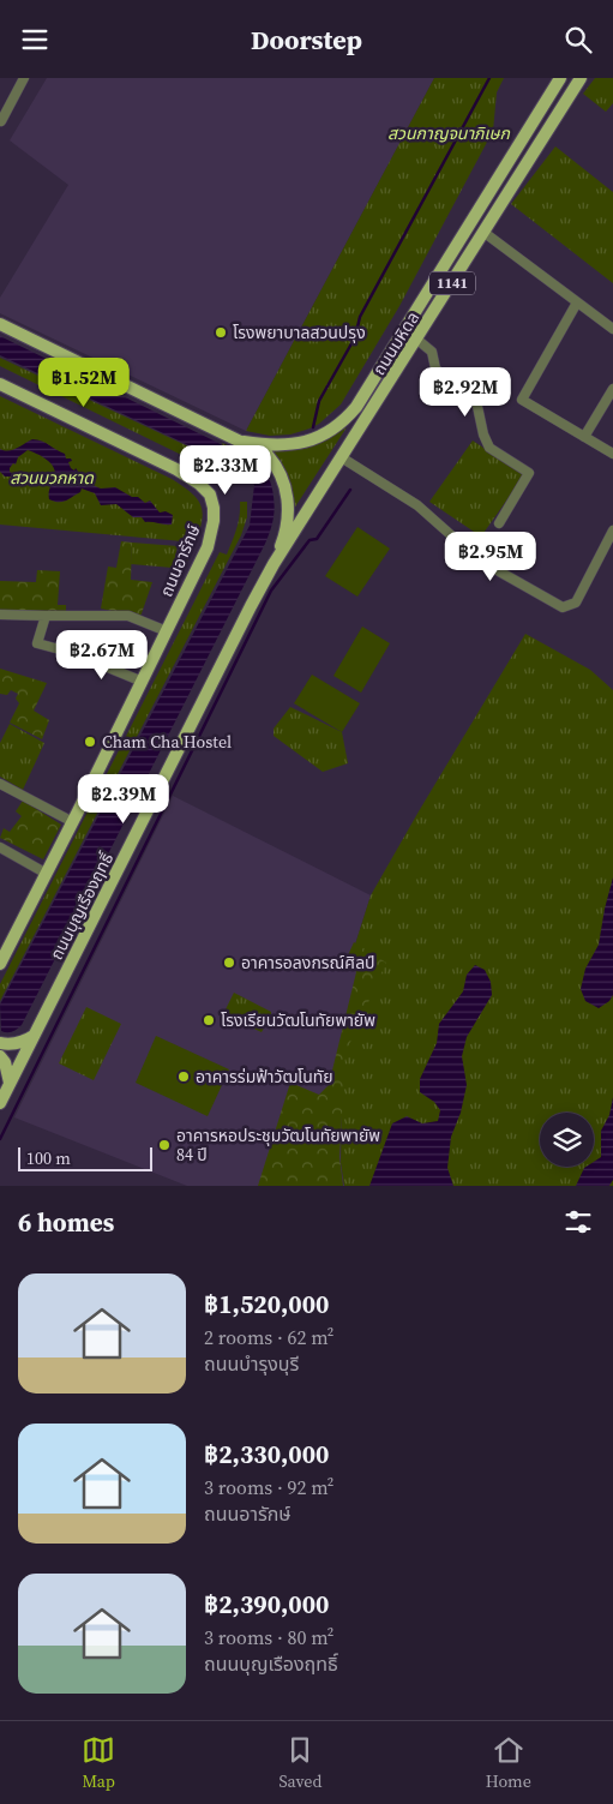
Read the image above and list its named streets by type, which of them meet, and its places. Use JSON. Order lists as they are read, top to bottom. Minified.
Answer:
{"streets":{"main road":["1141","ถนนมหิดล","ถนนอารักษ์","ถนนบุญเรืองฤทธิ์"]},"crossings":[["ถนนมหิดล","ถนนบุญเรืองฤทธิ์"]],"parks":["สวนกาญจนาภิเษก","สวนบวกหาด"],"places":["โรงพยาบาลสวนปรุง","Cham Cha Hostel","อาคารอลงกรณ์ศิลป์","โรงเรียนวัฒโนทัยพายัพ","อาคารร่มฟ้าวัฒโนทัย","อาคารหอประชุมวัฒโนทัยพายัพ 84 ปี"],"scale_bar":"100 m","page":{"header":"Doorstep","price":["฿1.52M","฿2.92M","฿2.33M","฿2.95M","฿2.67M","฿2.39M"],"scale":"100 m","heading":"6 homes","list":[{"name":"฿1,520,000","note":"2 rooms · 62 m² · ถนนบำรุงบุรี"},{"name":"฿2,330,000","note":"3 rooms · 92 m² · ถนนอารักษ์"},{"name":"฿2,390,000","note":"3 rooms · 80 m² · ถนนบุญเรืองฤทธิ์"}],"tabs":["Map","Saved","Home"]}}
